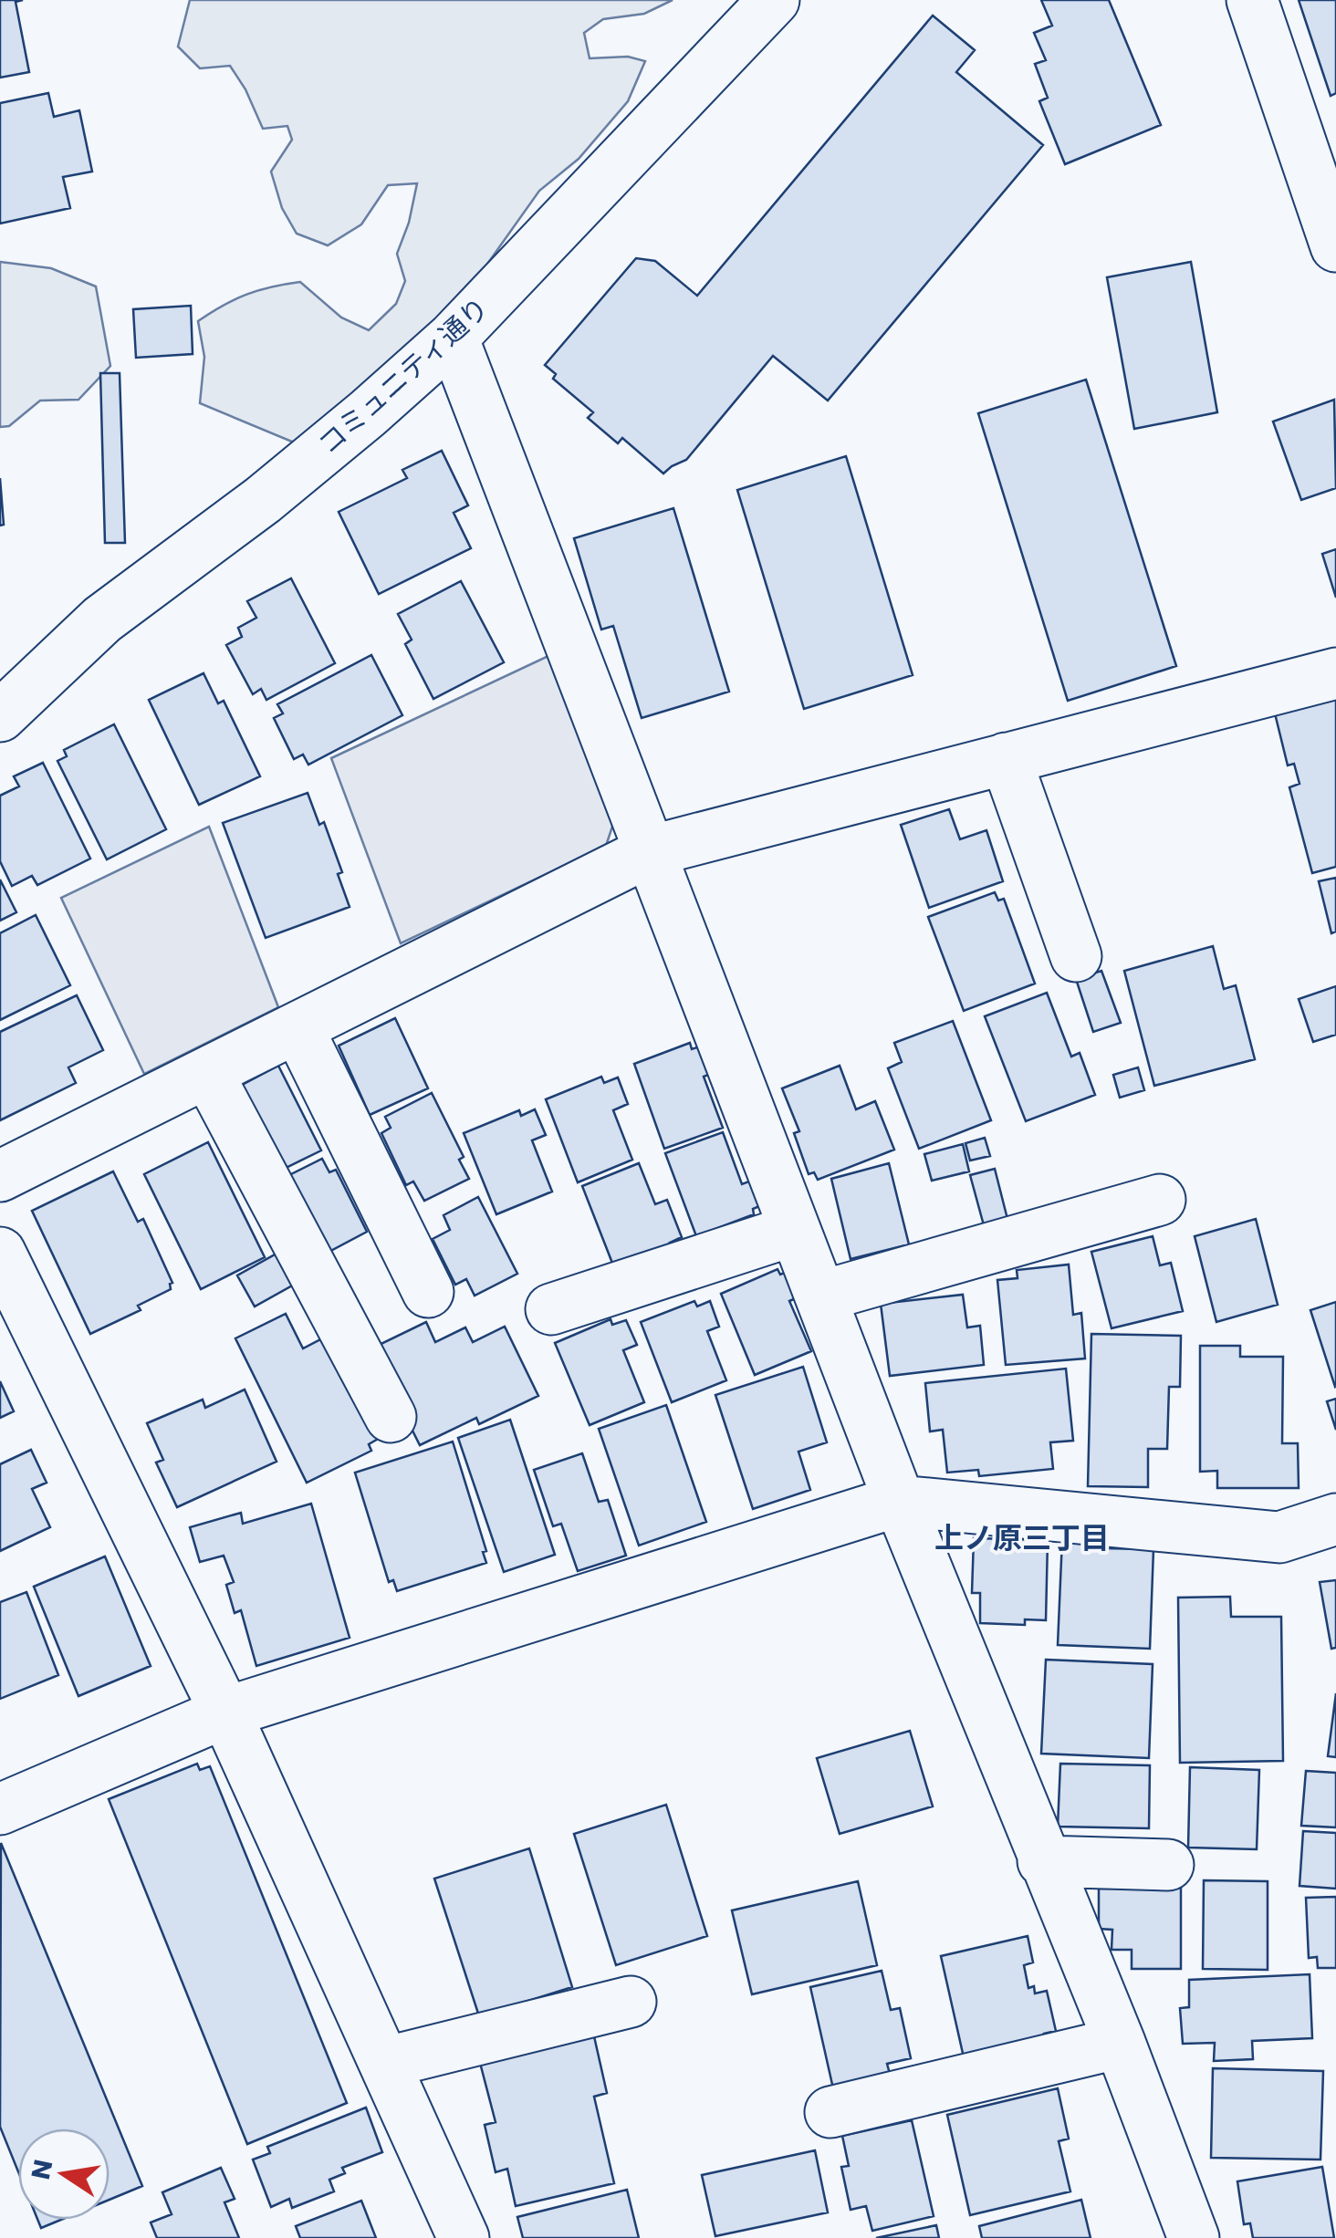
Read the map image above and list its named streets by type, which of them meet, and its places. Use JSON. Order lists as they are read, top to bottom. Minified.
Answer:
{"streets":{"street":["コミュニティ通り"]},"districts":["上ノ原三丁目"],"north":"left"}
